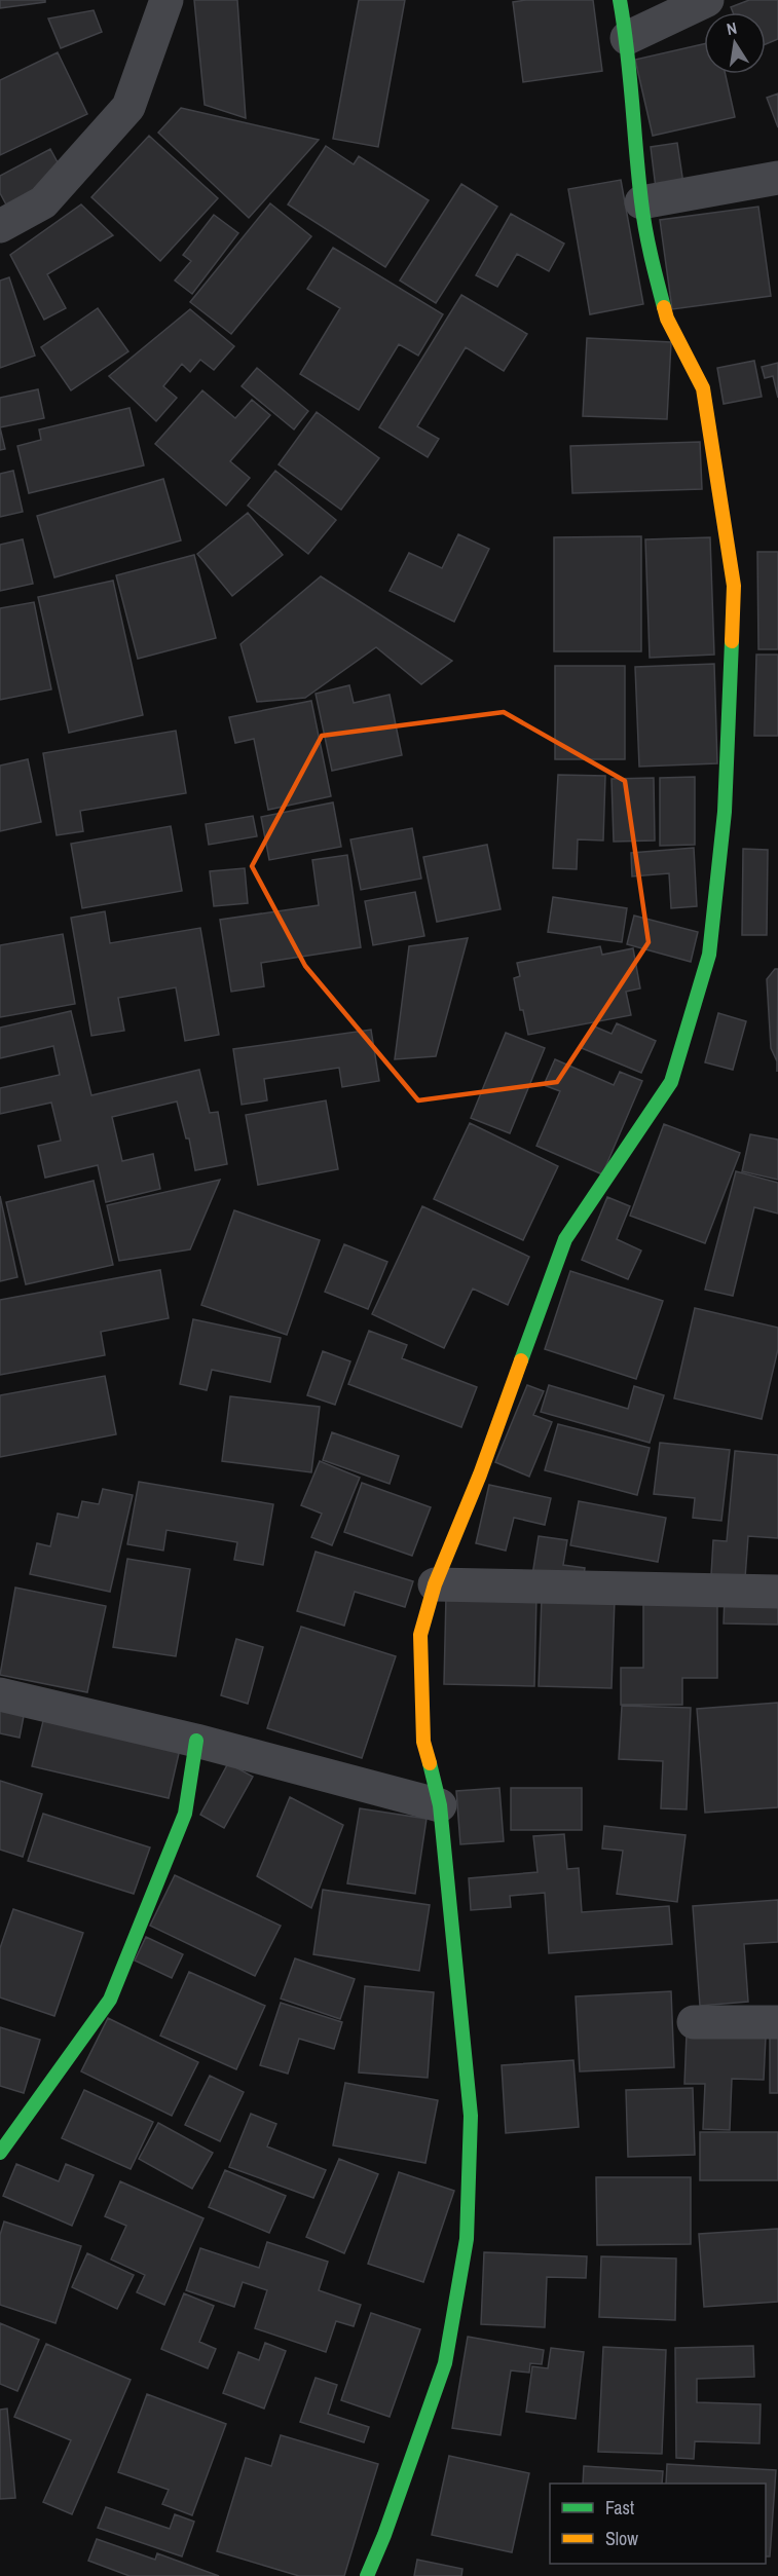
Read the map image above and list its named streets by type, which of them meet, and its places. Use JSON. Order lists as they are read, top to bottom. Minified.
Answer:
{"legend":["Fast","Slow"],"north":"top"}
